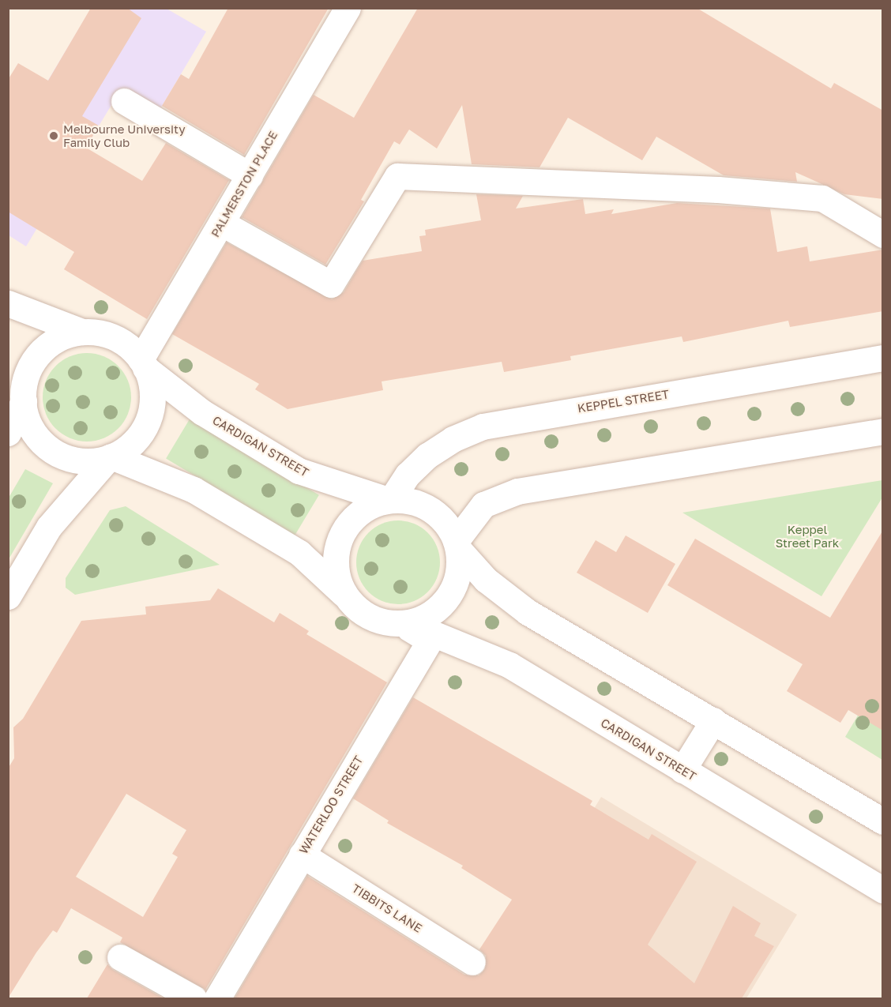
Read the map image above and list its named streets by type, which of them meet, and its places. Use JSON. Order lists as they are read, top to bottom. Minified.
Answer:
{"streets":{"street":["PALMERSTON PLACE","KEPPEL STREET","CARDIGAN STREET","WATERLOO STREET","TIBBITS LANE"]},"crossings":[["PALMERSTON PLACE","CARDIGAN STREET"],["KEPPEL STREET","CARDIGAN STREET"],["KEPPEL STREET","WATERLOO STREET"],["CARDIGAN STREET","WATERLOO STREET"],["WATERLOO STREET","TIBBITS LANE"]],"parks":["Keppel Street Park"],"places":["Melbourne University Family Club"]}
